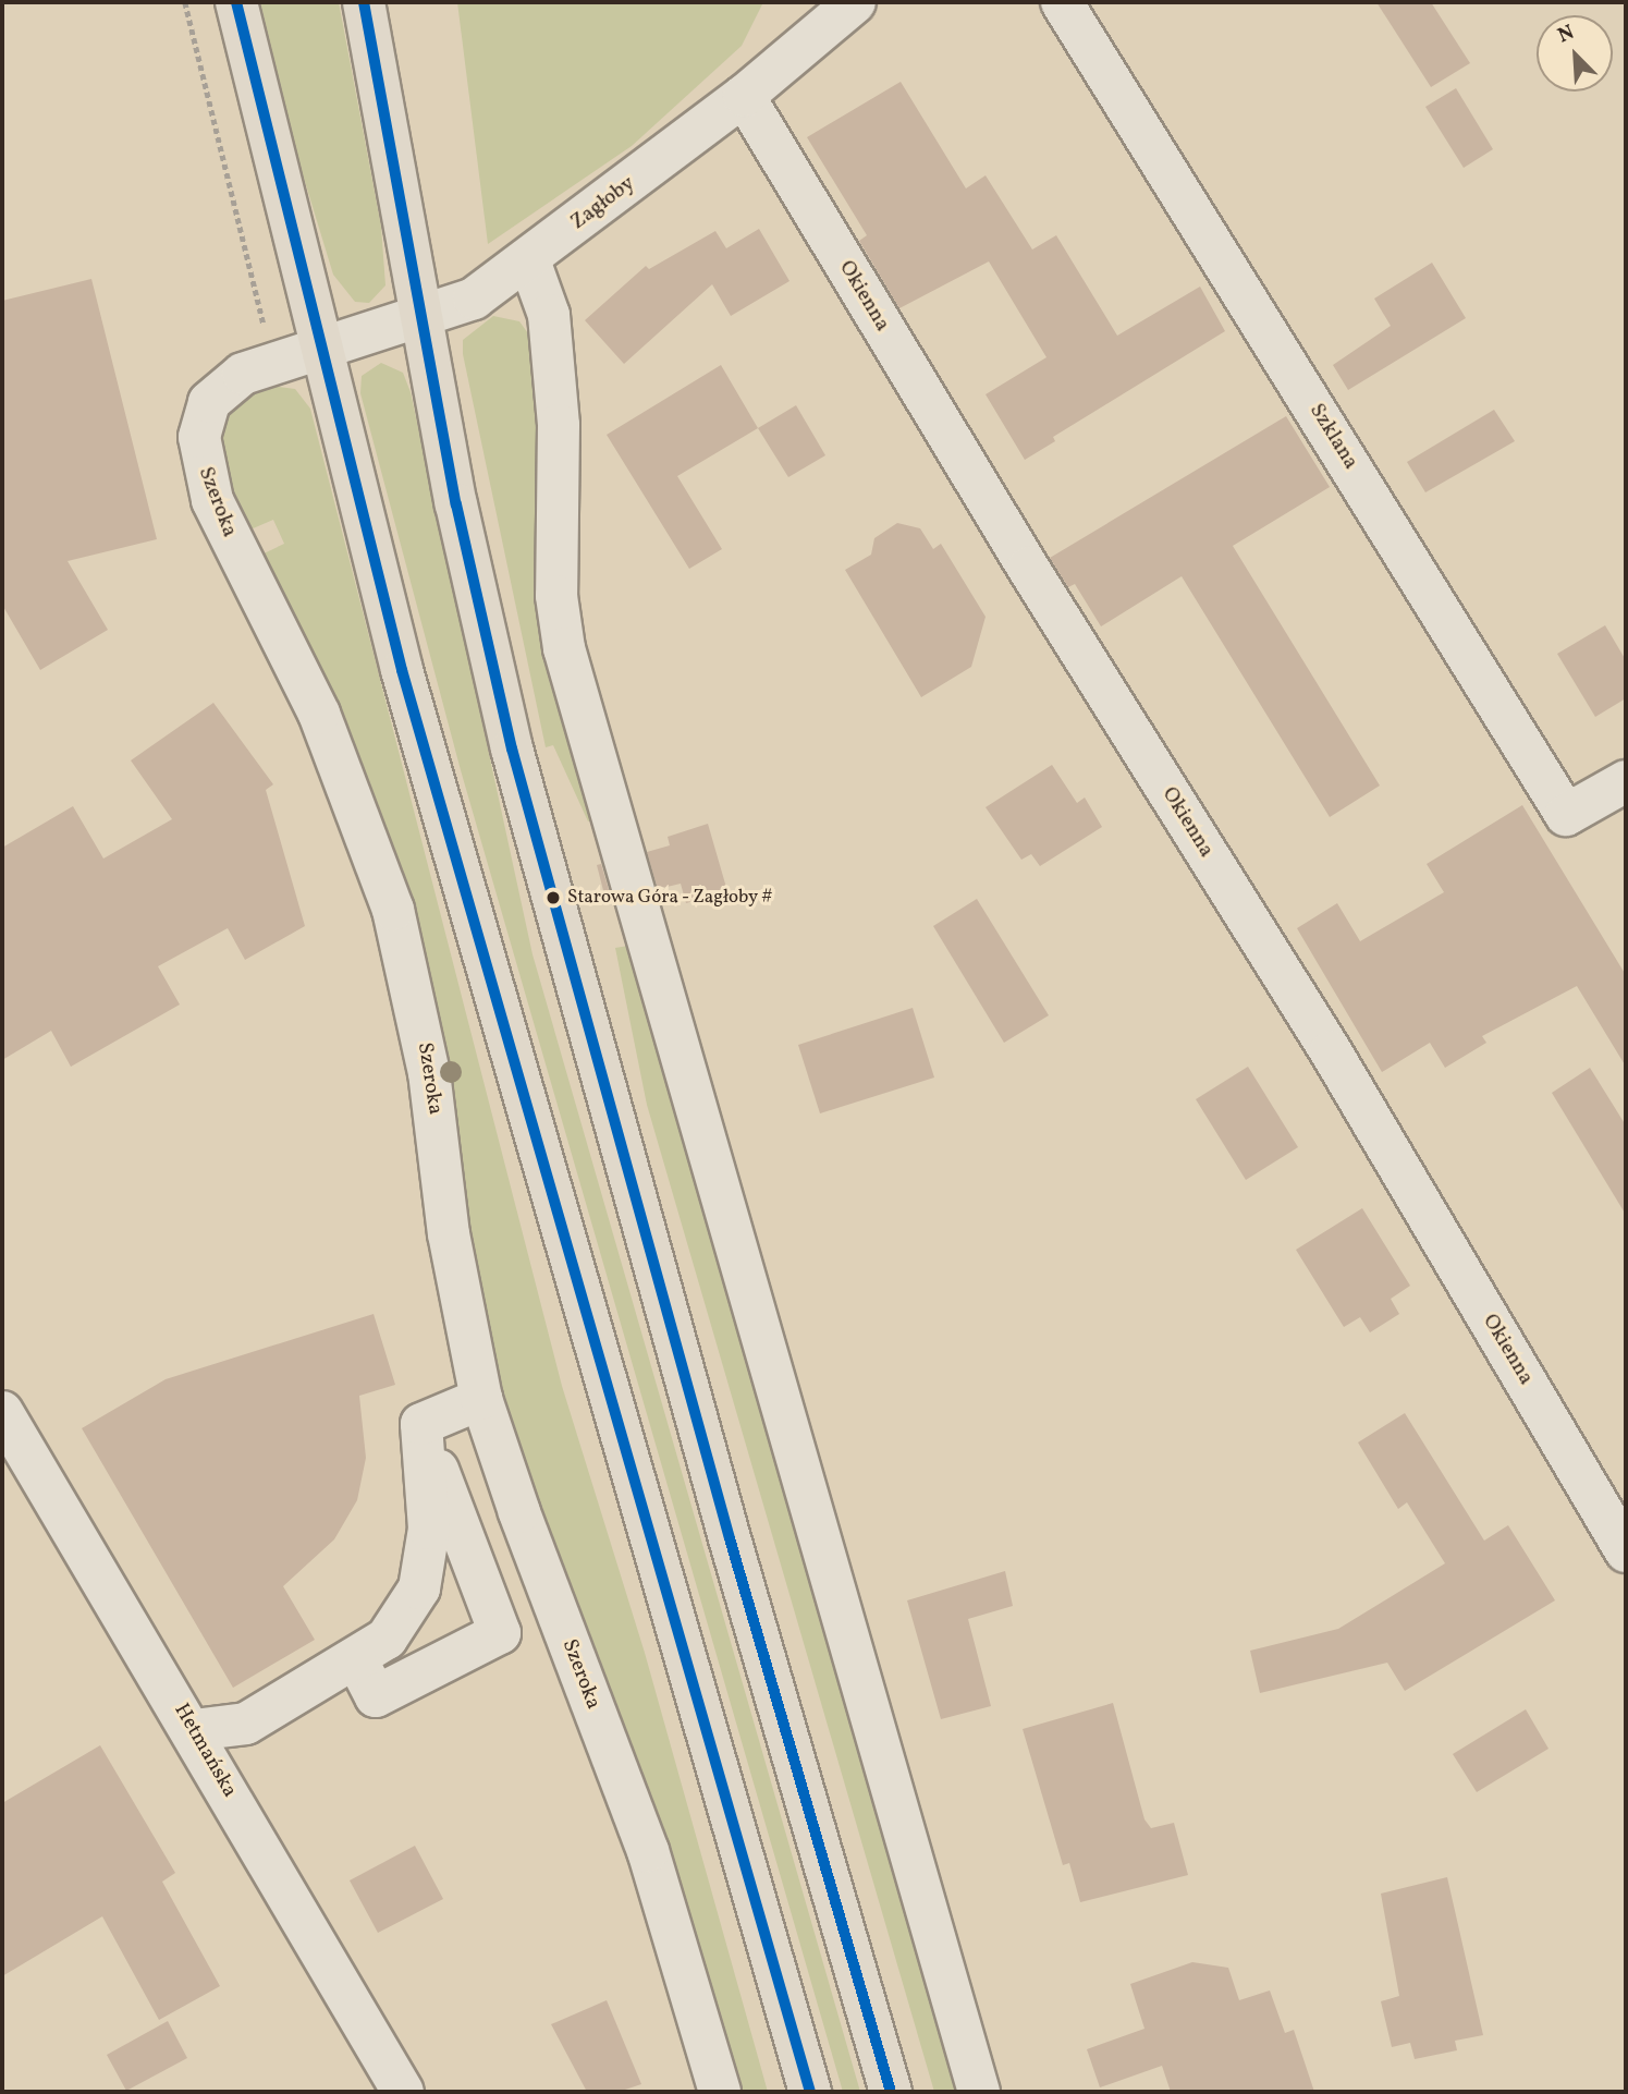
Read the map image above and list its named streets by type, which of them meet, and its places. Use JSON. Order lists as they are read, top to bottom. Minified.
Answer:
{"streets":{"street":["Zagłoby","Okienna","Szklana","Szeroka","Hetmańska"]},"crossings":[["Zagłoby","Okienna"],["Zagłoby","Szeroka"]],"places":["Starowa Góra - Zagłoby #"],"north":"top left"}
